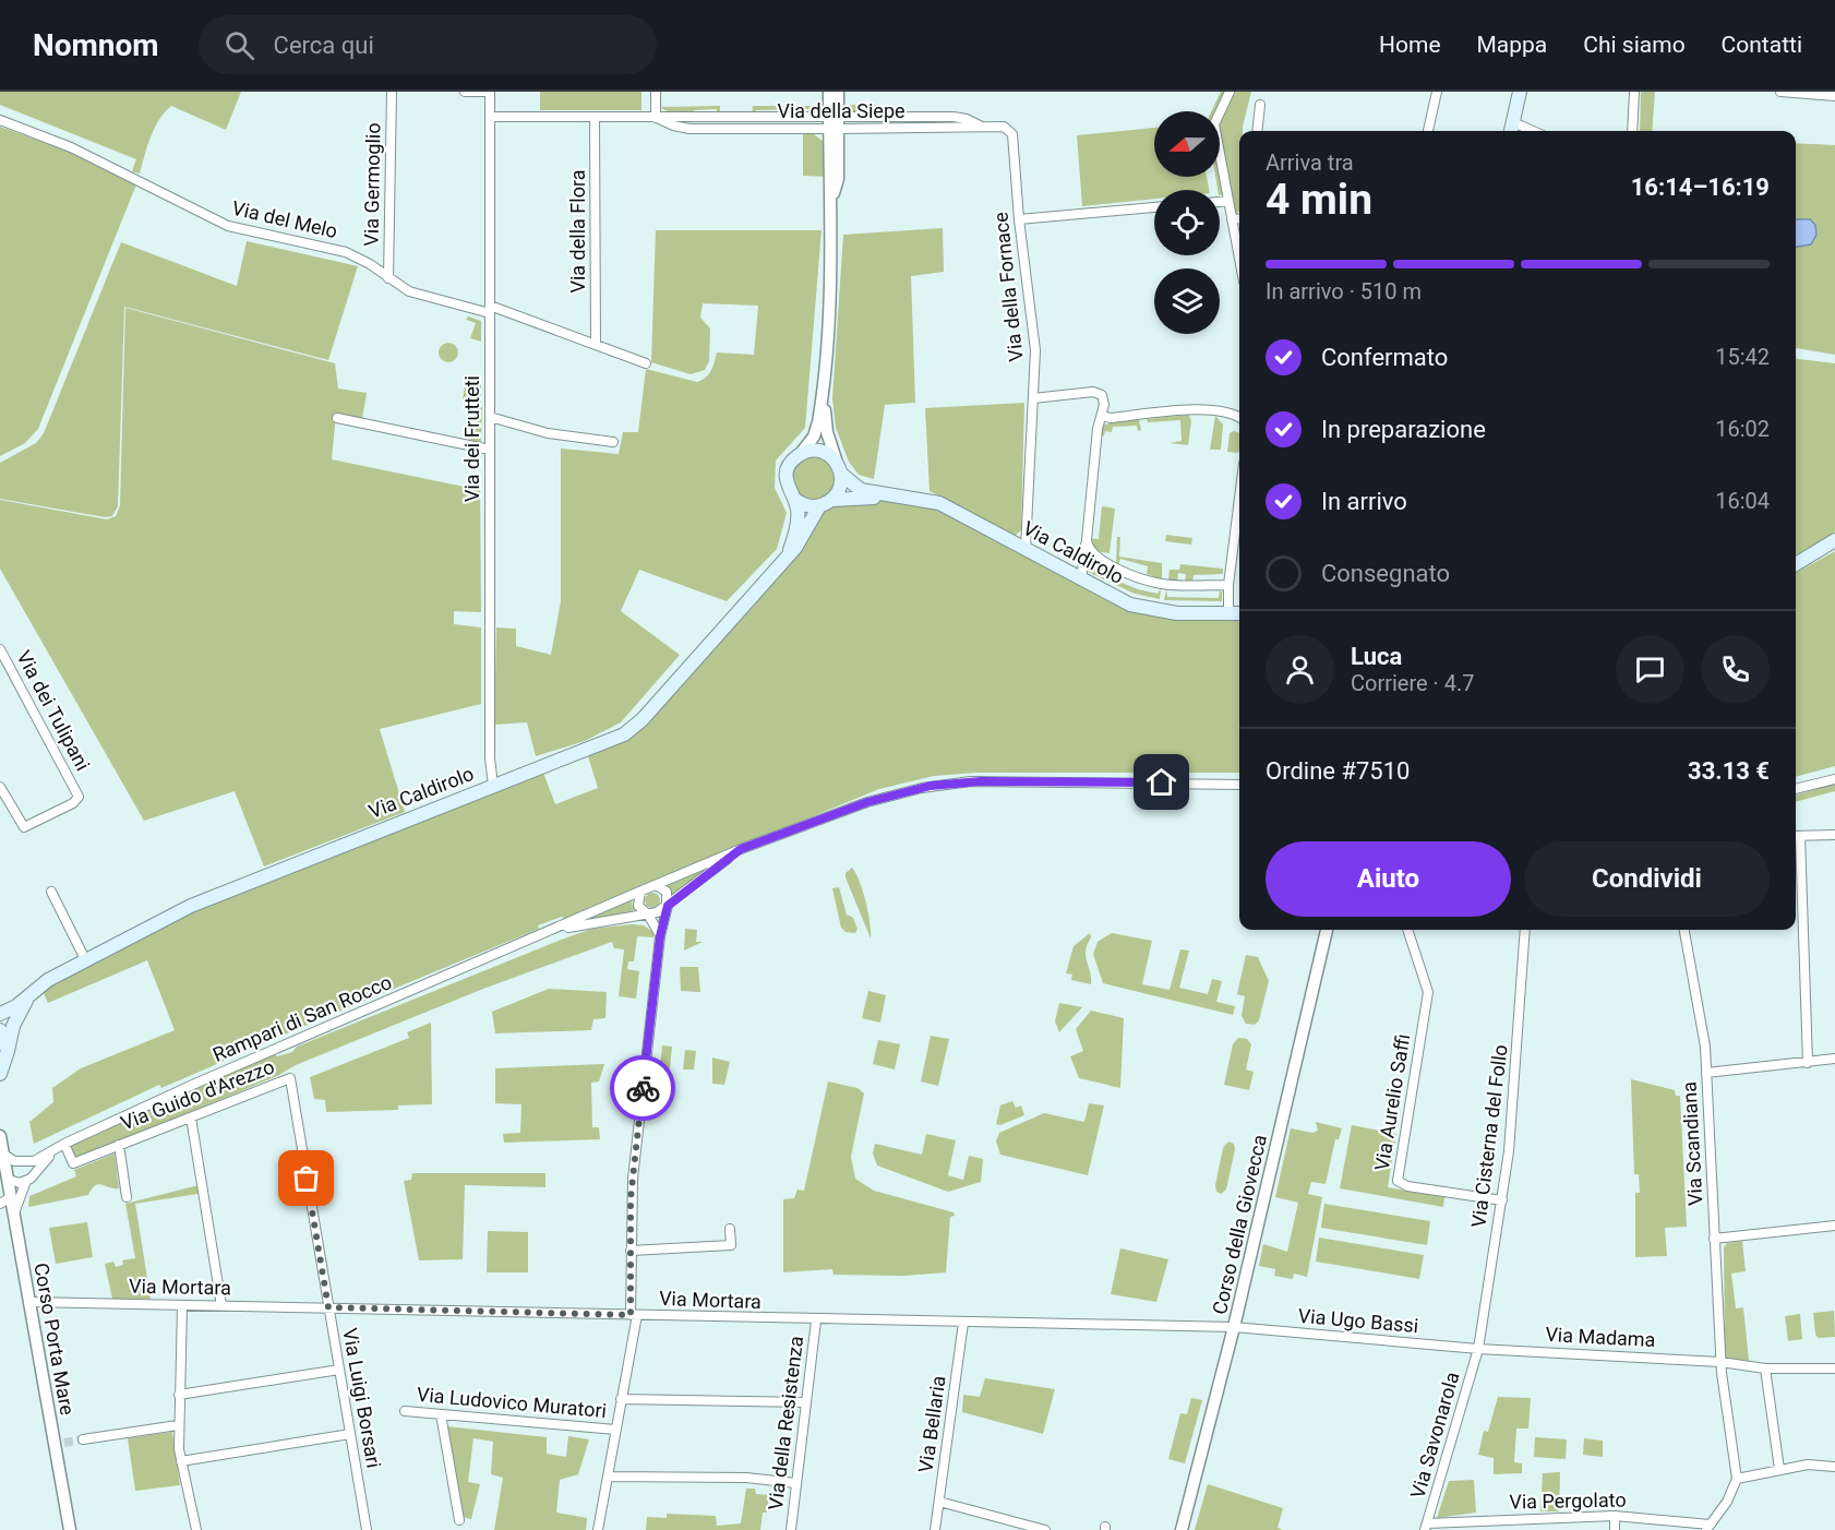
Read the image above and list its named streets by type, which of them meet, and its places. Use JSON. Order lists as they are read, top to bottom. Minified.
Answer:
{"streets":{"main road":["Via Caldirolo"],"street":["Via della Siepe","Via Germoglio","Via del Melo","Via della Flora","Via della Fornace","Via dei Frutteti","Via dei Tulipani","Rampari di San Rocco","Via Guido d'Arezzo","Via Aurelio Saffi","Via Cisterna del Follo","Via Scandiana","Corso della Giovecca","Via Mortara","Via Ugo Bassi","Via Madama","Corso Porta Mare","Via Luigi Borsari","Via Ludovico Muratori","Via della Resistenza","Via Bellaria","Via Savonarola","Via Pergolato"]},"crossings":[["Via della Siepe","Via della Flora"],["Via della Siepe","Via della Fornace"],["Via della Siepe","Via dei Frutteti"],["Via Germoglio","Via del Melo"],["Via del Melo","Via della Flora"],["Via del Melo","Via dei Frutteti"],["Via della Fornace","Via Caldirolo"],["Via dei Frutteti","Via Caldirolo"],["Rampari di San Rocco","Via Guido d'Arezzo"],["Rampari di San Rocco","Corso Porta Mare"],["Via Guido d'Arezzo","Via Luigi Borsari"],["Via Aurelio Saffi","Via Cisterna del Follo"],["Via Cisterna del Follo","Via Ugo Bassi"],["Via Cisterna del Follo","Via Madama"],["Via Cisterna del Follo","Via Savonarola"],["Via Scandiana","Via Madama"],["Corso della Giovecca","Via Mortara"],["Corso della Giovecca","Via Ugo Bassi"],["Via Mortara","Via Ugo Bassi"],["Via Mortara","Corso Porta Mare"],["Via Mortara","Via Luigi Borsari"],["Via Mortara","Via della Resistenza"],["Via Mortara","Via Bellaria"],["Via Ugo Bassi","Via Madama"],["Via Ugo Bassi","Via Savonarola"],["Via Madama","Via Savonarola"],["Via Savonarola","Via Pergolato"]],"north":"left","page":{"header":"Nomnom","search":"Cerca qui","nav":["Home","Mappa","Chi siamo","Contatti"],"heading":["4 min","Arriva tra","16:14–16:19"],"panel":["Luca","Corriere · 4.7","Ordine #7510","33.13 €"],"bar":"In arrivo · 510 m","list":[["Confermato","15:42"],["In preparazione","16:02"],["In arrivo","16:04"],"Consegnato"],"buttons":["Aiuto","Condividi"]}}
